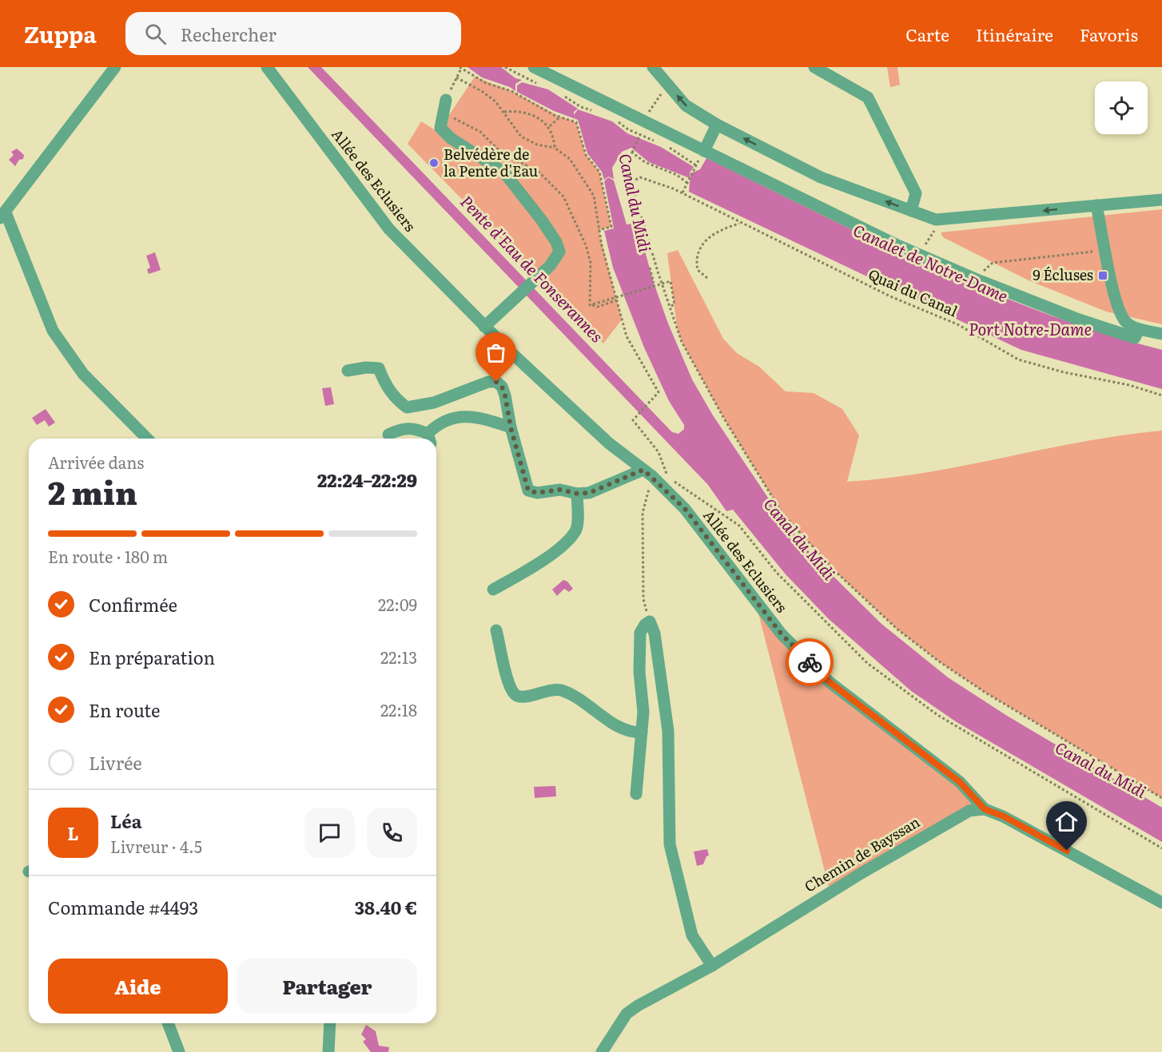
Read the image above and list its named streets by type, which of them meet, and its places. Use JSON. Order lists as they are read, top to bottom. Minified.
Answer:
{"streets":{"street":["Allée des Eclusiers","Chemin de Bayssan"],"path":["Quai du Canal"]},"crossings":[["Allée des Eclusiers","Chemin de Bayssan"]],"water":["Canal du Midi","Canalet de Notre-Dame","Pente d'Eau de Fonserannes","Port Notre-Dame"],"places":{"other":["Belvédère de la Pente d'Eau"],"transit":["9 Écluses"]},"page":{"header":"Zuppa","search":"Rechercher","nav":["Carte","Itinéraire","Favoris"],"heading":["2 min","Arrivée dans","22:24–22:29"],"panel":["Léa","Livreur · 4.5","Commande #4493","38.40 €"],"bar":"En route · 180 m","list":[["Confirmée","22:09"],["En préparation","22:13"],["En route","22:18"],"Livrée"],"round":"L","buttons":["Aide","Partager"]}}
